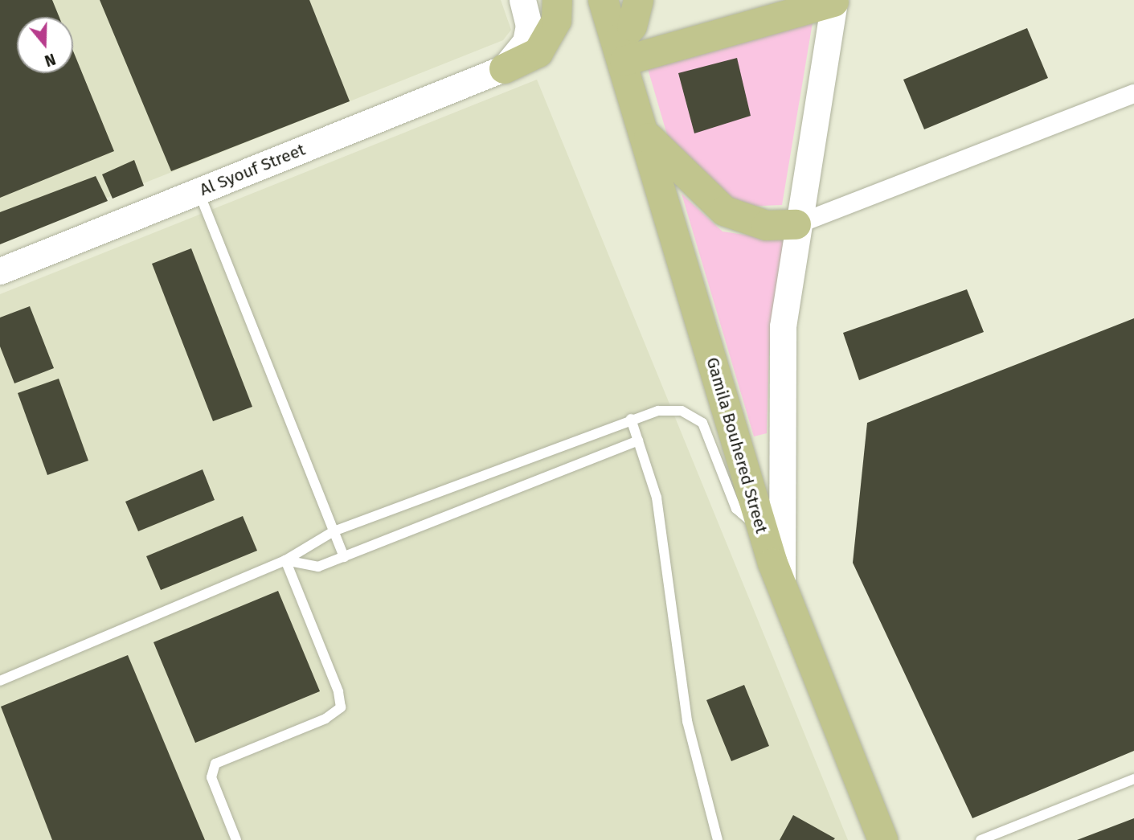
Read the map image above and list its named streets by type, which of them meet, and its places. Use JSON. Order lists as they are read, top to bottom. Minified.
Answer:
{"streets":{"main road":["Al Syouf Street","Gamila Bouhered Street"]},"north":"bottom"}
